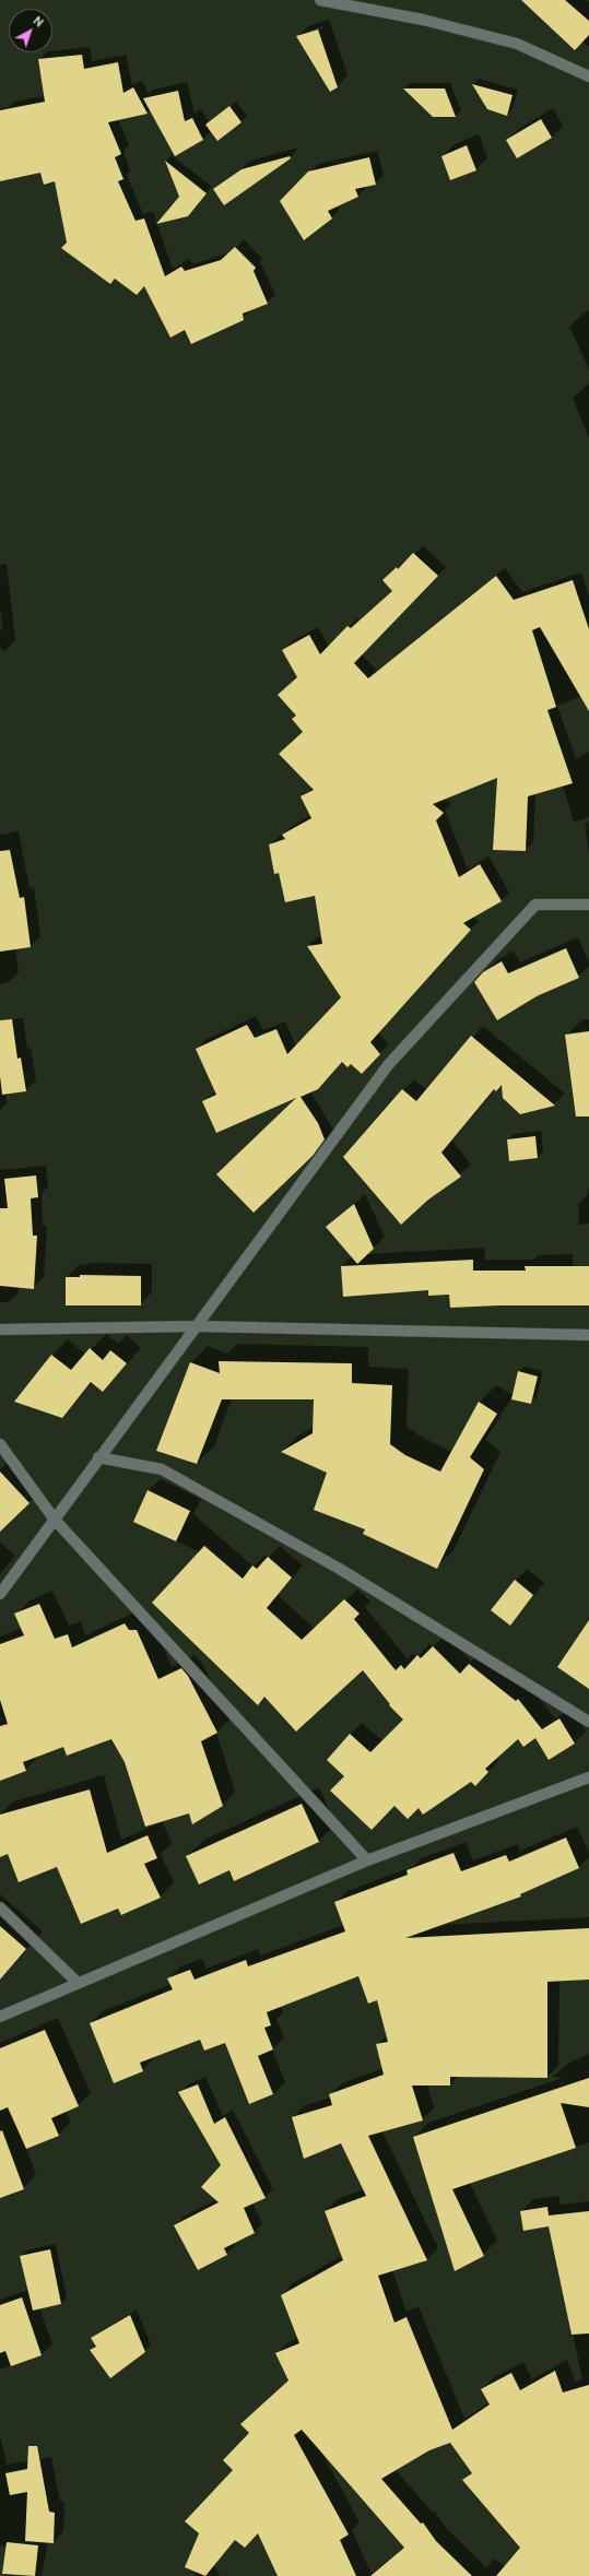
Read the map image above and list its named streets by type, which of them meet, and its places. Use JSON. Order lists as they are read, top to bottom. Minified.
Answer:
{"north":"top right"}
